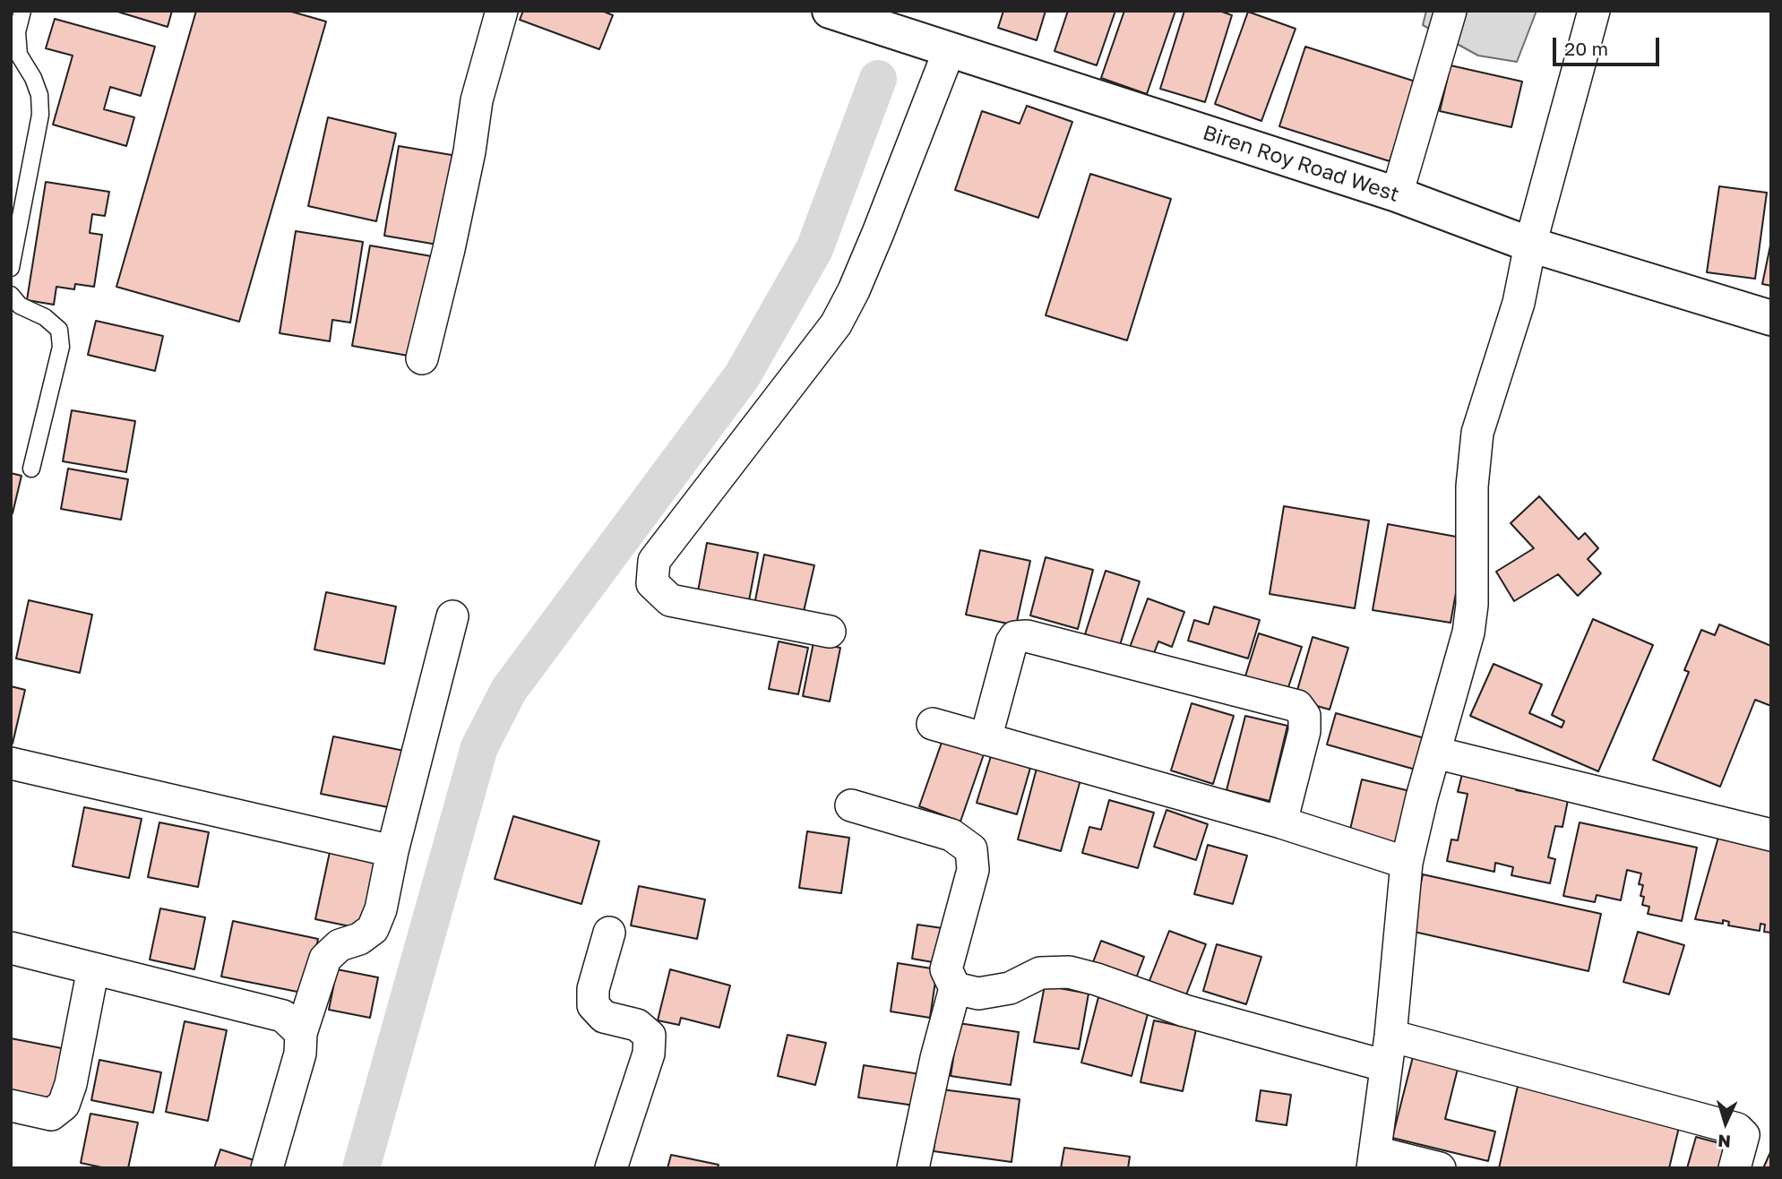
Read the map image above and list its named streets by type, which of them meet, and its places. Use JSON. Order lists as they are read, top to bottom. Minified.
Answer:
{"streets":{"main road":["Biren Roy Road West"]},"scale_bar":"20 m","north":"bottom"}
